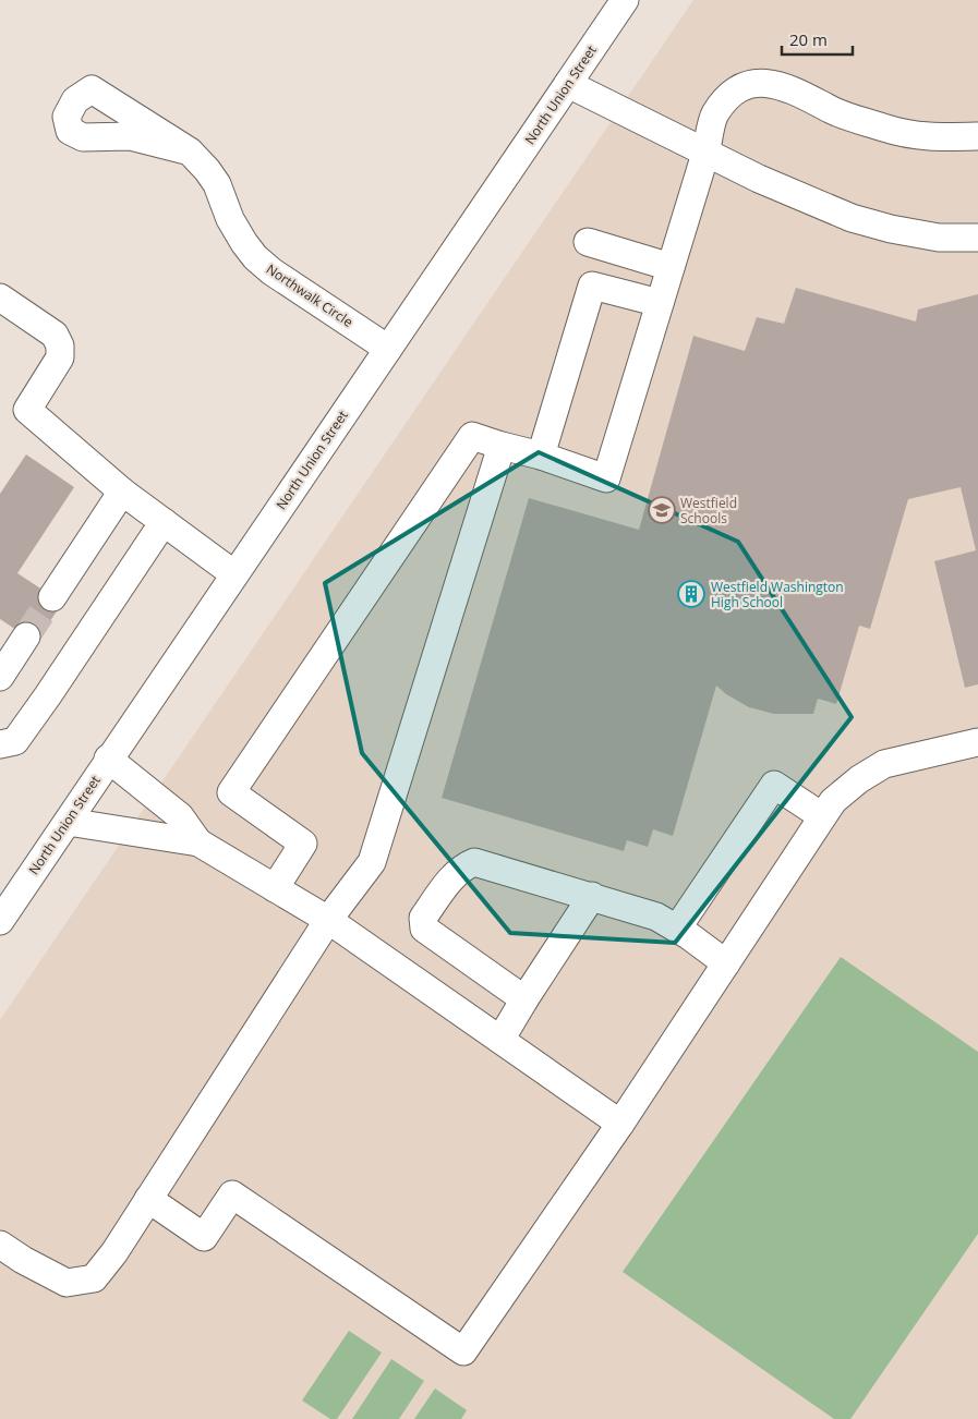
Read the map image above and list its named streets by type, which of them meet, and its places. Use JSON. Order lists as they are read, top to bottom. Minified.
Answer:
{"streets":{"street":["North Union Street","Northwalk Circle"]},"crossings":[["North Union Street","Northwalk Circle"]],"places":{"school or university":["Westfield Schools"],"building":["Westfield Washington High School"]},"scale_bar":"20 m"}
